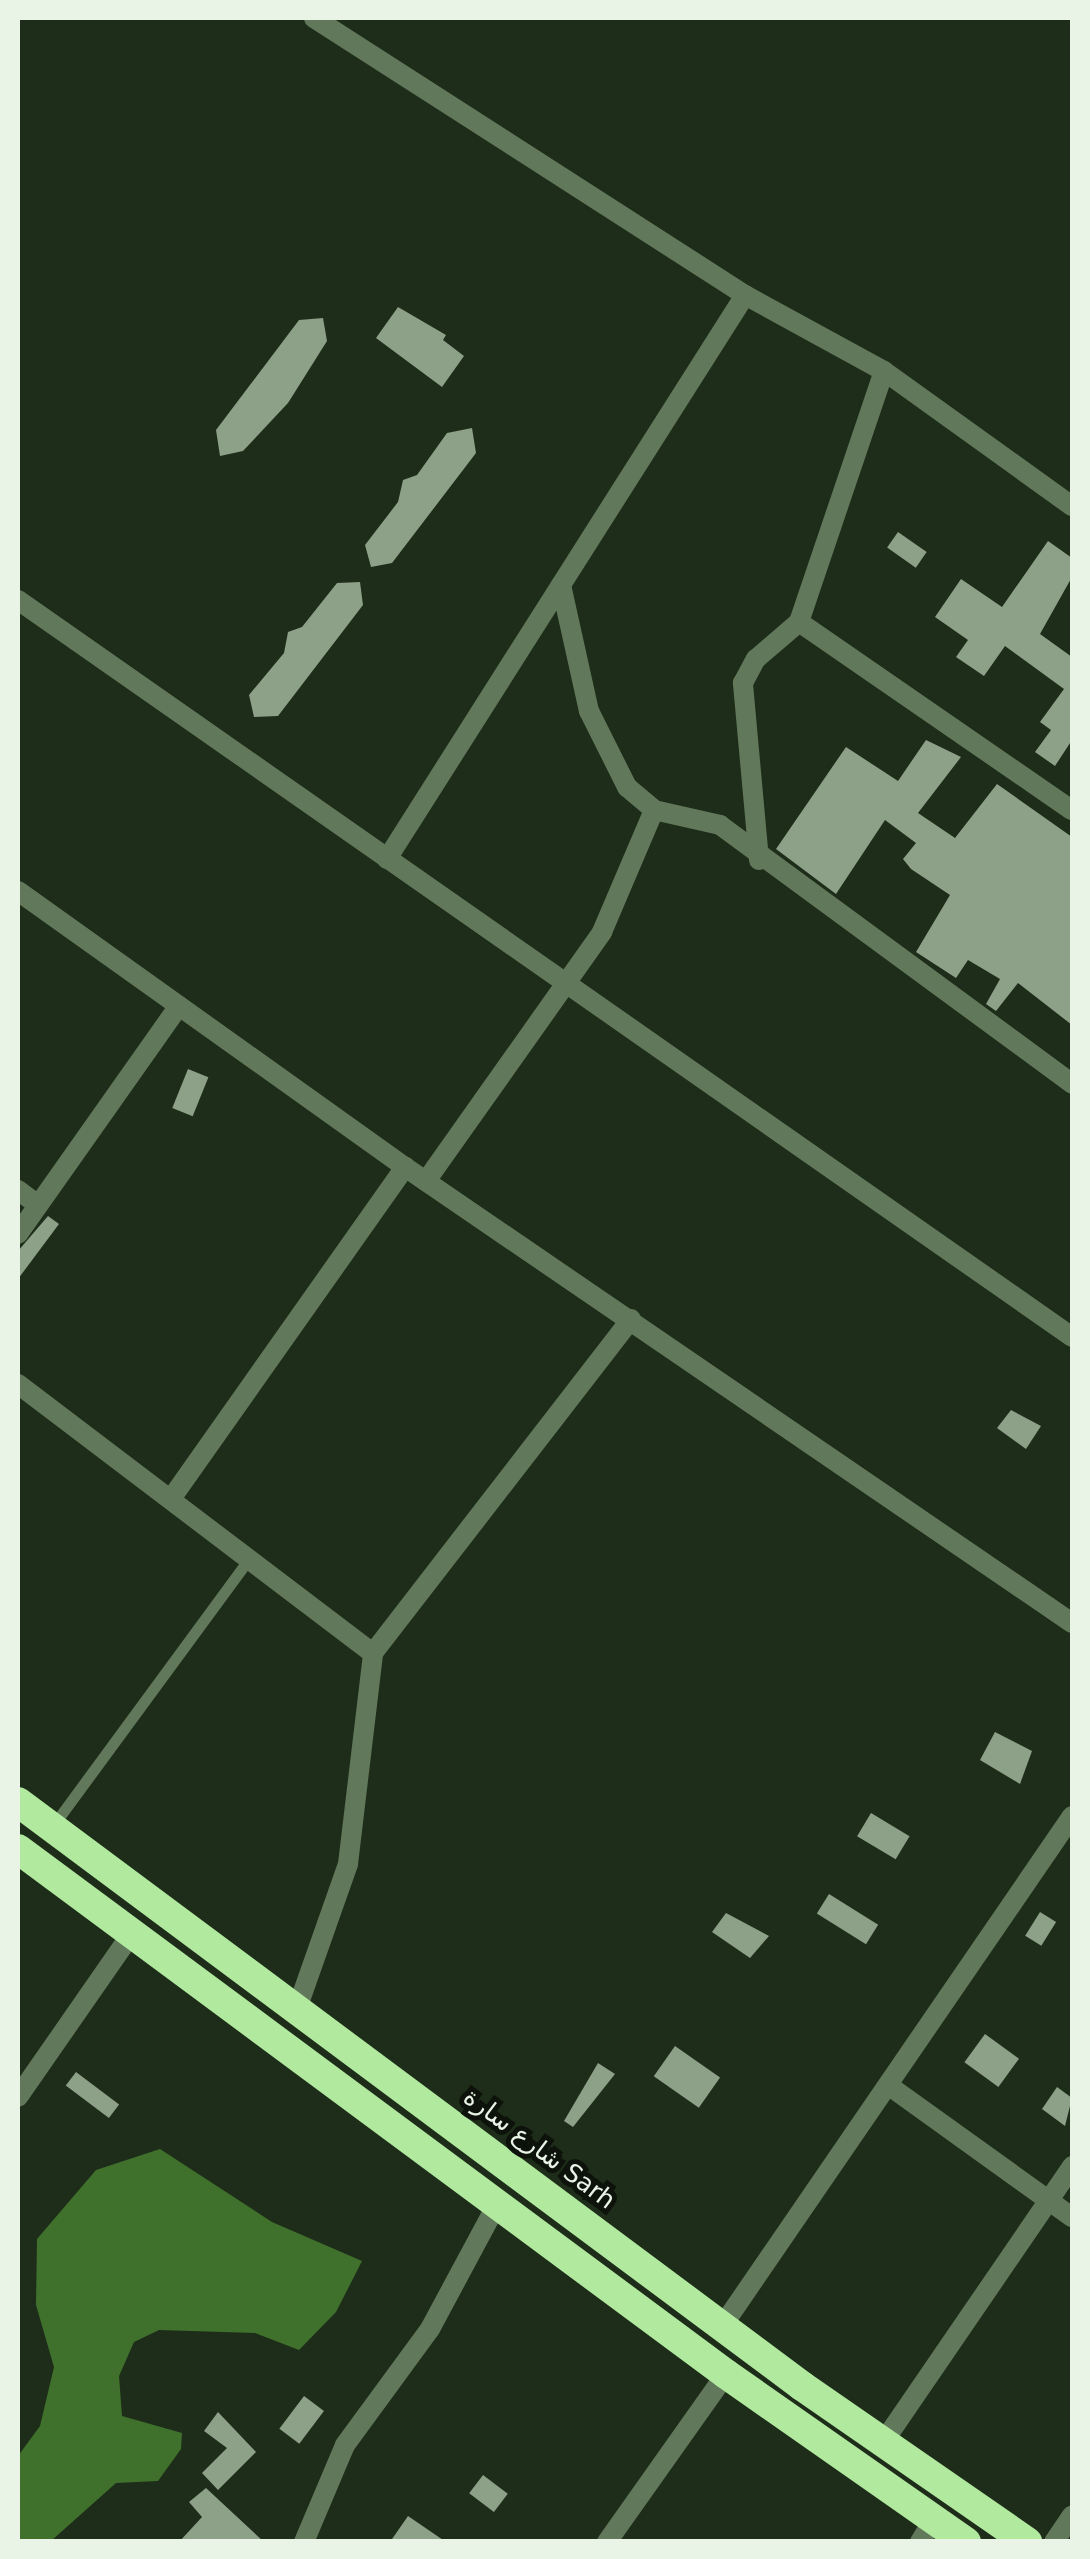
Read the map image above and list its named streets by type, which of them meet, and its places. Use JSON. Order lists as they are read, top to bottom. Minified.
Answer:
{"streets":{"highway":["شارع سارة Sarh"]}}
